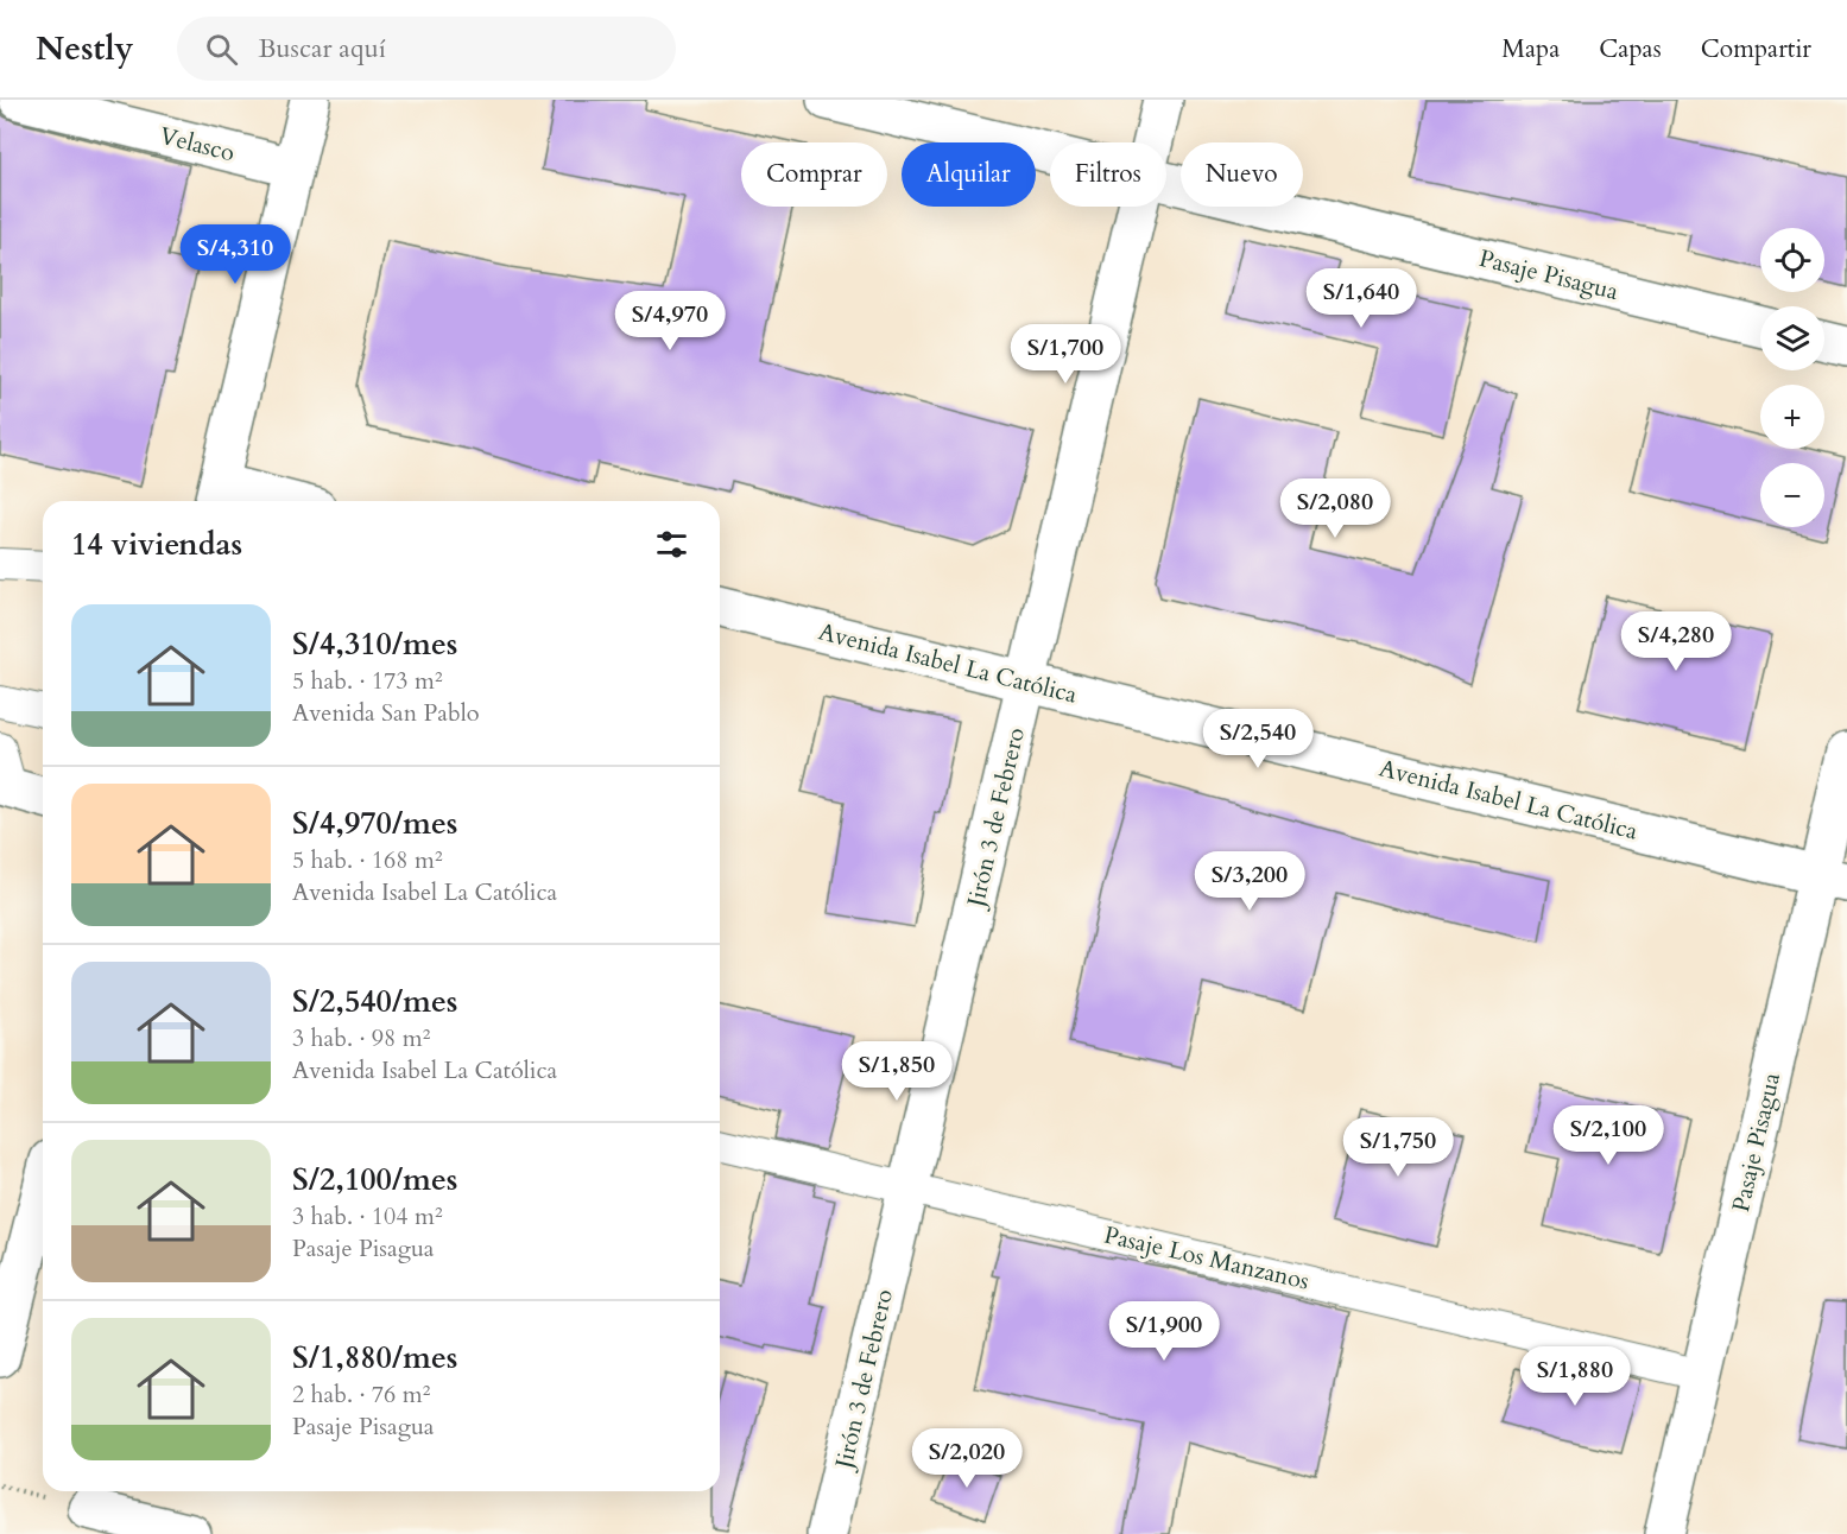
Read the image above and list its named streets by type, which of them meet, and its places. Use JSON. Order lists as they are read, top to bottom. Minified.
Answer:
{"streets":{"street":["Velasco","Pasaje Pisagua","Avenida Isabel La Católica","Jirón 3 de Febrero"],"lane":["Pasaje Los Manzanos"]},"crossings":[["Pasaje Pisagua","Avenida Isabel La Católica"],["Pasaje Pisagua","Pasaje Los Manzanos"],["Avenida Isabel La Católica","Jirón 3 de Febrero"],["Jirón 3 de Febrero","Pasaje Los Manzanos"]],"page":{"header":"Nestly","search":"Buscar aquí","nav":["Mapa","Capas","Compartir"],"chip":["Comprar","Alquilar","Filtros","Nuevo"],"price":["S/4,310","S/1,640","S/4,970","S/1,700","S/2,080","S/4,280","S/2,540","S/3,200","S/1,850","S/2,100","S/1,750","S/1,900","S/1,880","S/2,020"],"map_buttons":["+","−"],"heading":"14 viviendas","list":[{"name":"S/4,310/mes","note":"5 hab. · 173 m² · Avenida San Pablo"},{"name":"S/4,970/mes","note":"5 hab. · 168 m² · Avenida Isabel La Católica"},{"name":"S/2,540/mes","note":"3 hab. · 98 m² · Avenida Isabel La Católica"},{"name":"S/2,100/mes","note":"3 hab. · 104 m² · Pasaje Pisagua"},{"name":"S/1,880/mes","note":"2 hab. · 76 m² · Pasaje Pisagua"}]}}
